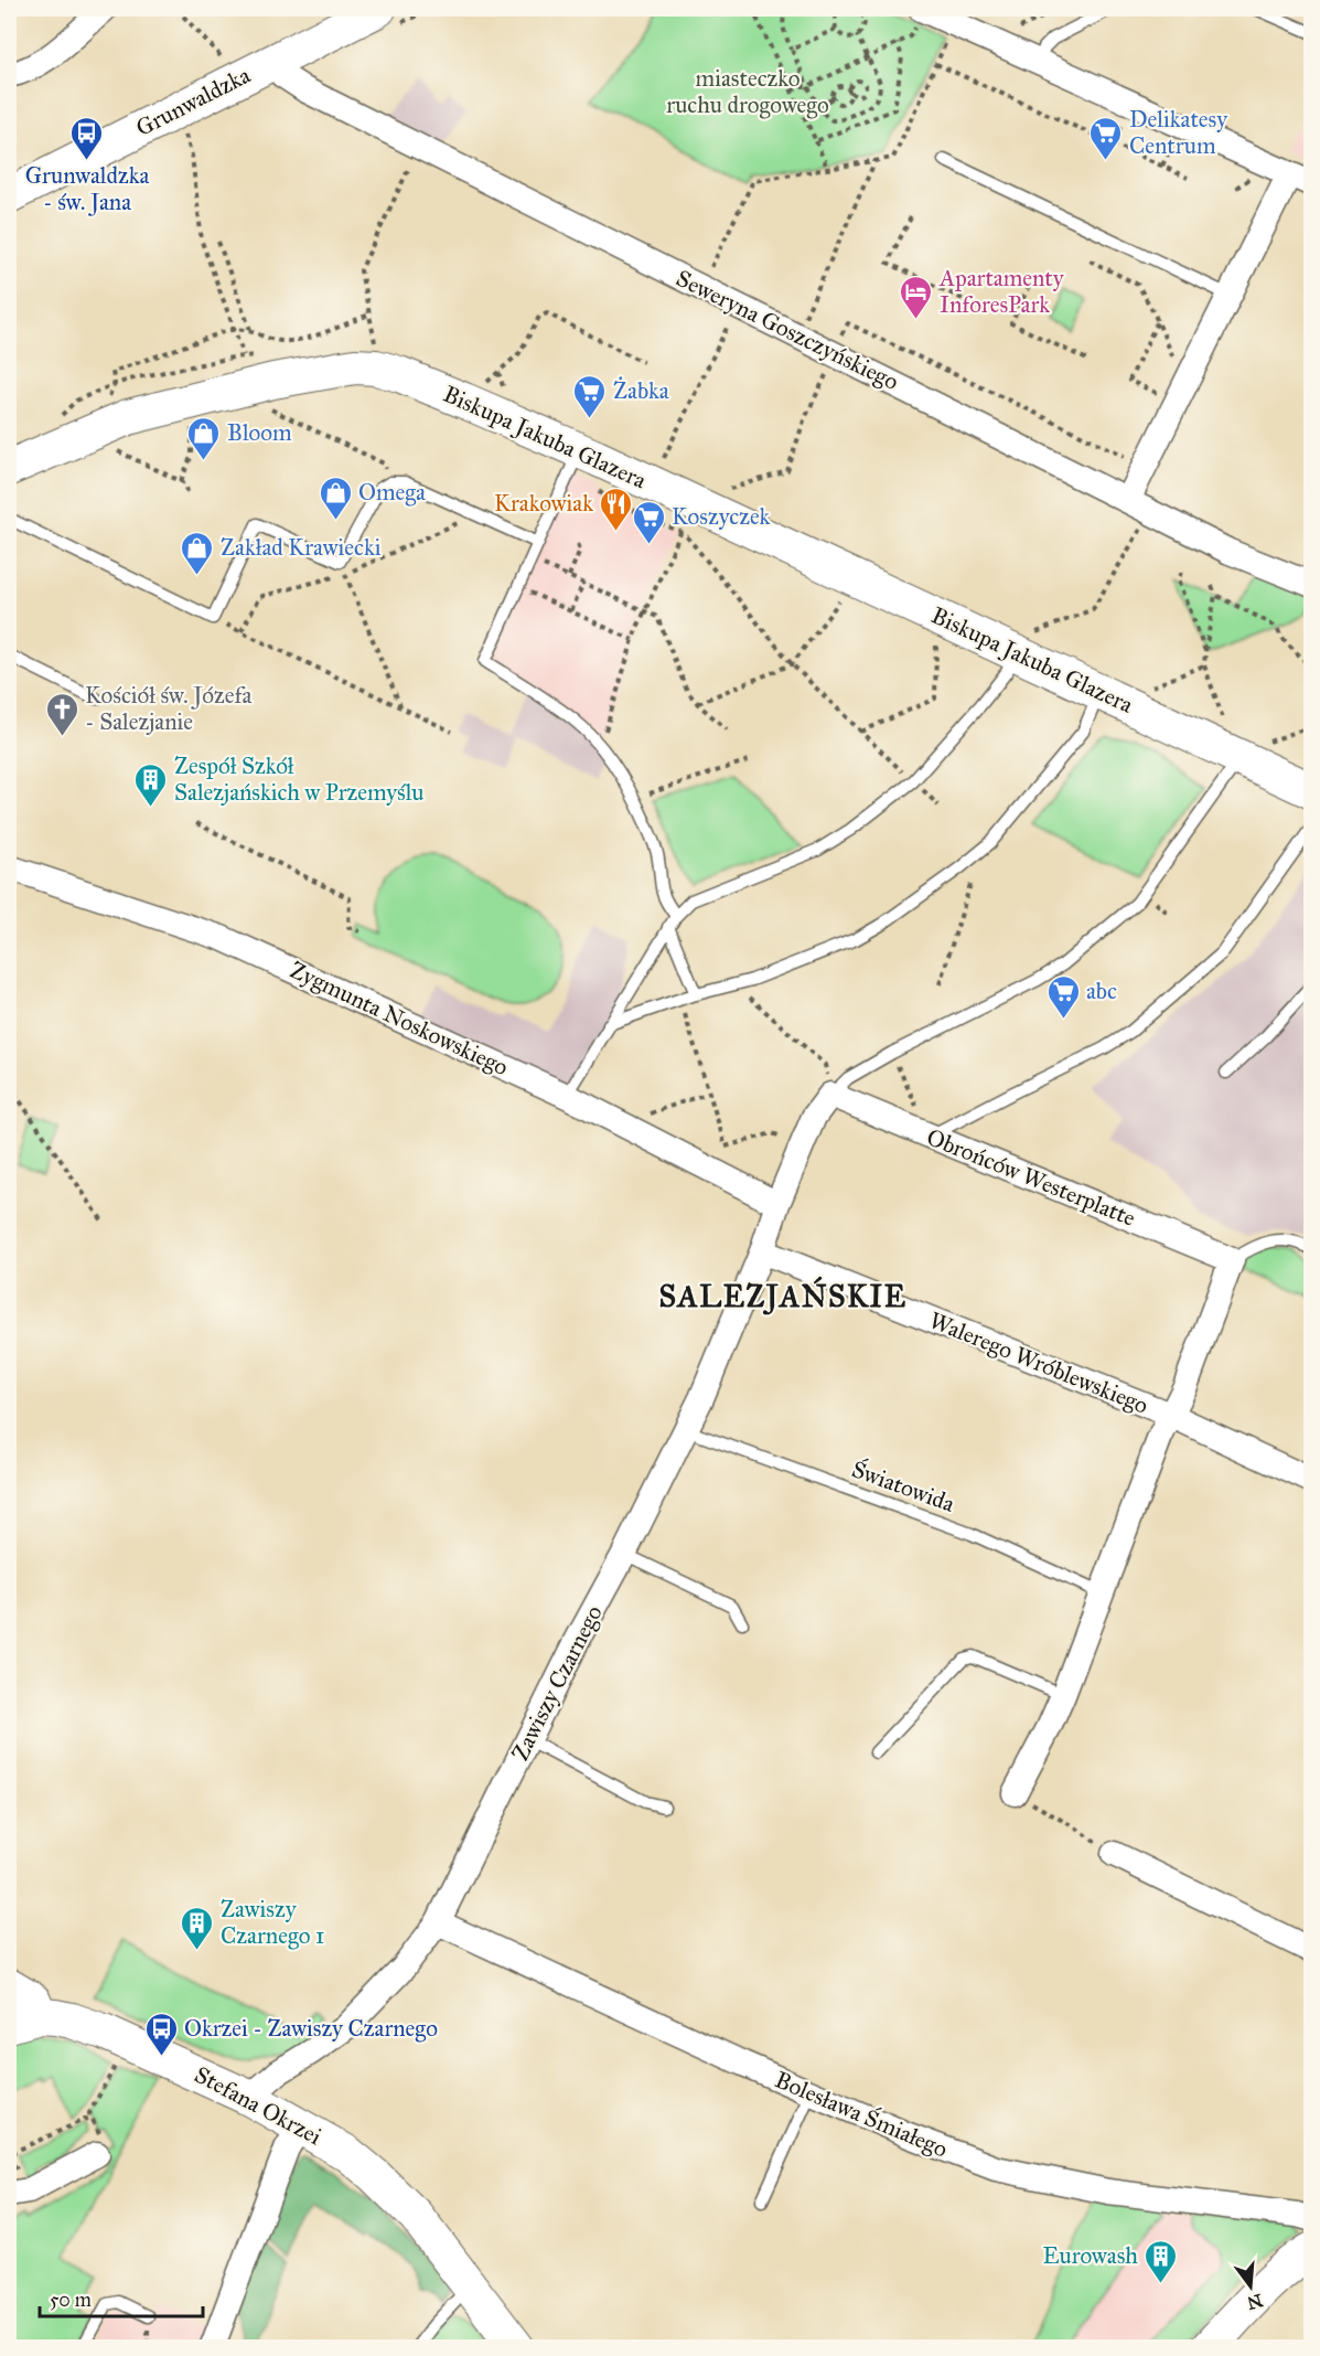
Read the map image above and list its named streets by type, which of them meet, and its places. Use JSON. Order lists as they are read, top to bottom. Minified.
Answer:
{"streets":{"street":["Grunwaldzka","Seweryna Goszczyńskiego","Biskupa Jakuba Glazera","Zygmunta Noskowskiego","Obrońców Westerplatte","Walerego Wróblewskiego","Zawiszy Czarnego","Stefana Okrzei","Bolesława Śmiałego"],"lane":["Światowida"]},"crossings":[["Grunwaldzka","Seweryna Goszczyńskiego"],["Zygmunta Noskowskiego","Zawiszy Czarnego"],["Obrońców Westerplatte","Zawiszy Czarnego"],["Walerego Wróblewskiego","Zawiszy Czarnego"],["Światowida","Zawiszy Czarnego"],["Zawiszy Czarnego","Stefana Okrzei"],["Zawiszy Czarnego","Bolesława Śmiałego"]],"districts":["SALEZJAŃSKIE"],"parks":["miasteczko ruchu drogowego"],"places":{"bus stop":["Grunwaldzka - św. Jana","Okrzei - Zawiszy Czarnego"],"supermarket":["Delikatesy Centrum","Żabka","Koszyczek","abc"],"hotel":["Apartamenty InforesPark"],"shop":["Bloom","Omega","Zakład Krawiecki"],"restaurant":["Krakowiak"],"church":["Kościół św. Józefa - Salezjanie"],"building":["Zespół Szkół Salezjańskich w Przemyślu","Zawiszy Czarnego 1","Eurowash"]},"scale_bar":"50 m","north":"bottom"}
